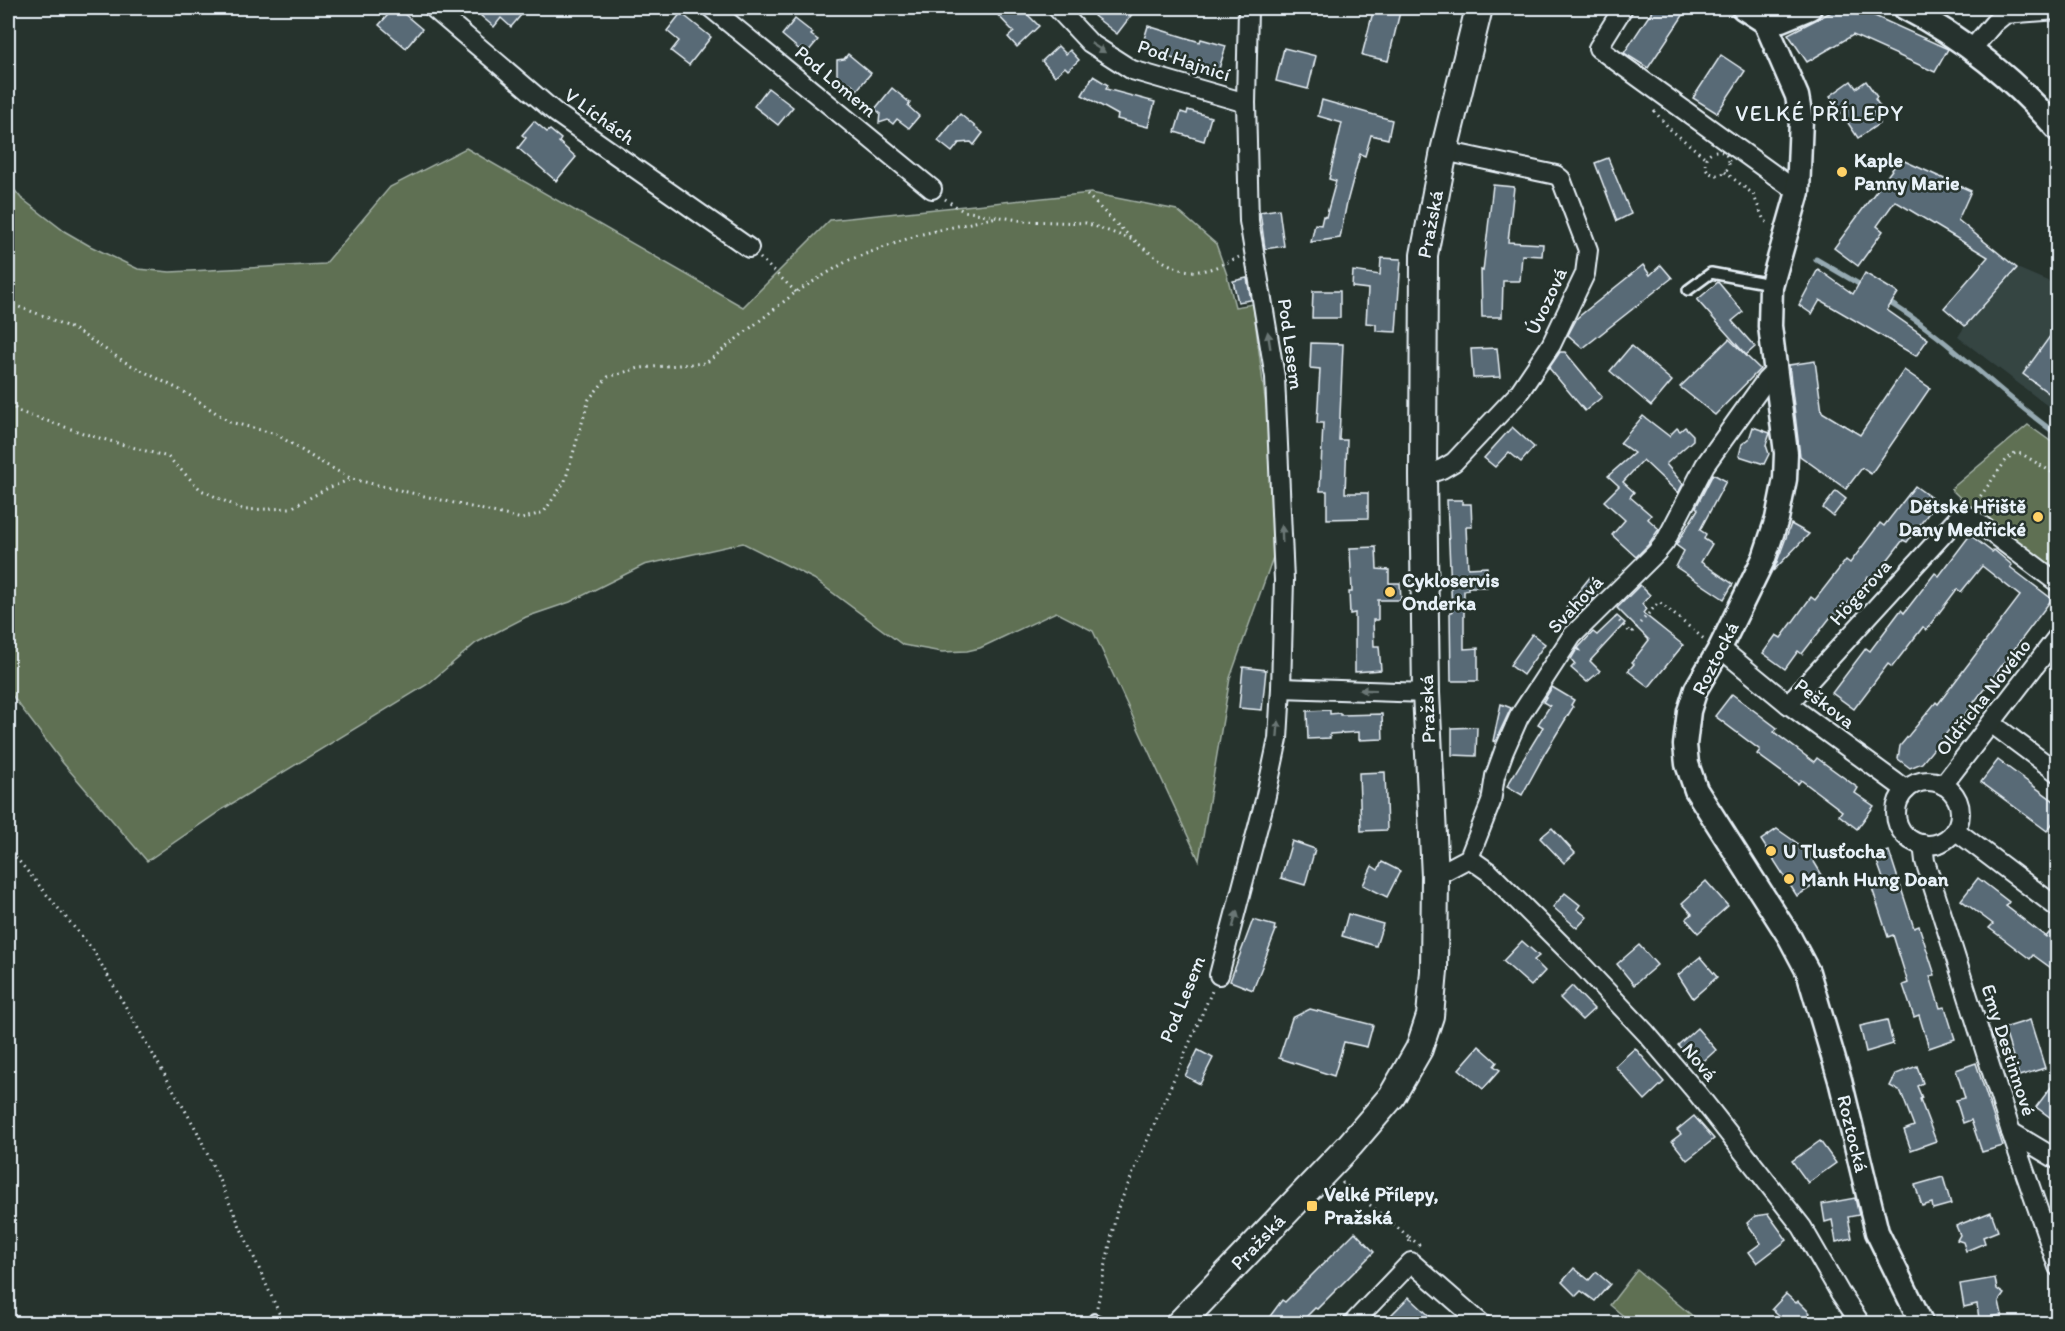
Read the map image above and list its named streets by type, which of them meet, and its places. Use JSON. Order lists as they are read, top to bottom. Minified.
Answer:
{"streets":{"main road":["Pražská"],"street":["Pod Hajnicí","Pod Lomem","V Líchách","Úvozová","Pod Lesem","Högerova","Svahová","Roztocká","Oldřicha Nového","Peškova","Emy Destinnové","Nová"]},"crossings":[["Pod Hajnicí","Pod Lesem"],["Pražská","Úvozová"],["Högerova","Peškova"],["Svahová","Roztocká"],["Svahová","Nová"],["Roztocká","Peškova"],["Oldřicha Nového","Peškova"],["Oldřicha Nového","Emy Destinnové"],["Peškova","Emy Destinnové"]],"one_way":["Pod Hajnicí","Pod Lesem"],"districts":["VELKÉ PŘÍLEPY"],"places":{"other":["Kaple Panny Marie","Dětské Hřiště Dany Medřické","Cykloservis Onderka","U Tlusťocha","Manh Hung Doan"],"transit":["Velké Přílepy, Pražská"]}}
